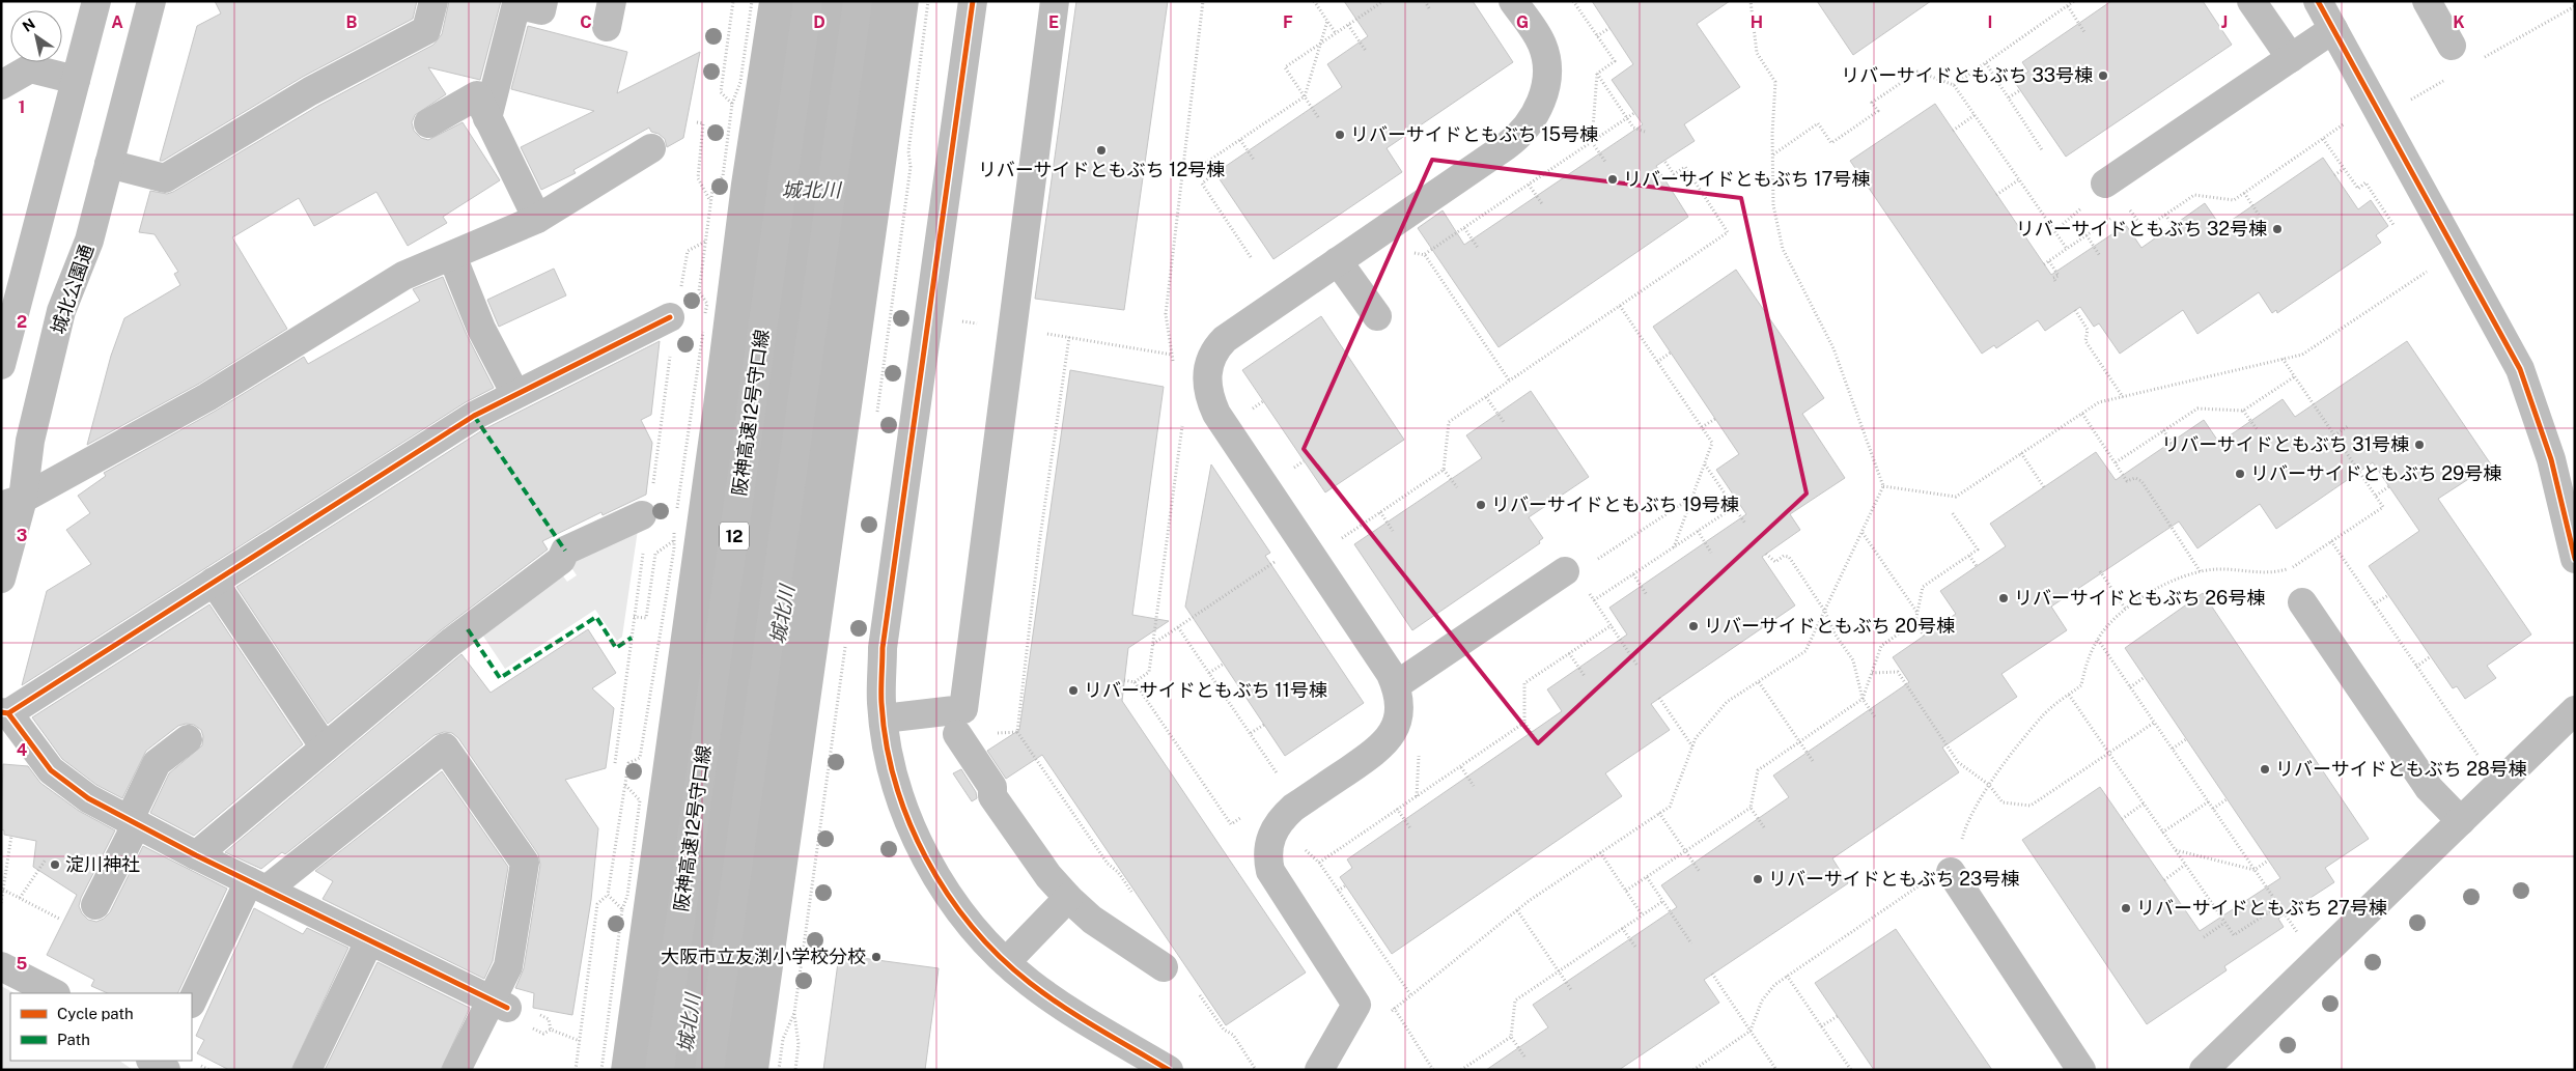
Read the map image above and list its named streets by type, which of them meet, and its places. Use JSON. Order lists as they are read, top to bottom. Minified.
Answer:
{"streets":{"main road":["城北公園通","阪神高速12号守口線","12"]},"water":["城北川"],"places":["リバーサイドともぶち 33号棟","リバーサイドともぶち 15号棟","リバーサイドともぶち 12号棟","リバーサイドともぶち 17号棟","リバーサイドともぶち 32号棟","リバーサイドともぶち 31号棟","リバーサイドともぶち 29号棟","リバーサイドともぶち 19号棟","リバーサイドともぶち 26号棟","リバーサイドともぶち 20号棟","リバーサイドともぶち 11号棟","リバーサイドともぶち 28号棟","淀川神社","リバーサイドともぶち 23号棟","リバーサイドともぶち 27号棟","大阪市立友渕小学校分校"],"legend":["Cycle path","Path"],"north":"top left","grid":{"columns":["A","B","C","D","E","F","G","H","I","J","K"],"rows":["1","2","3","4","5"]}}
